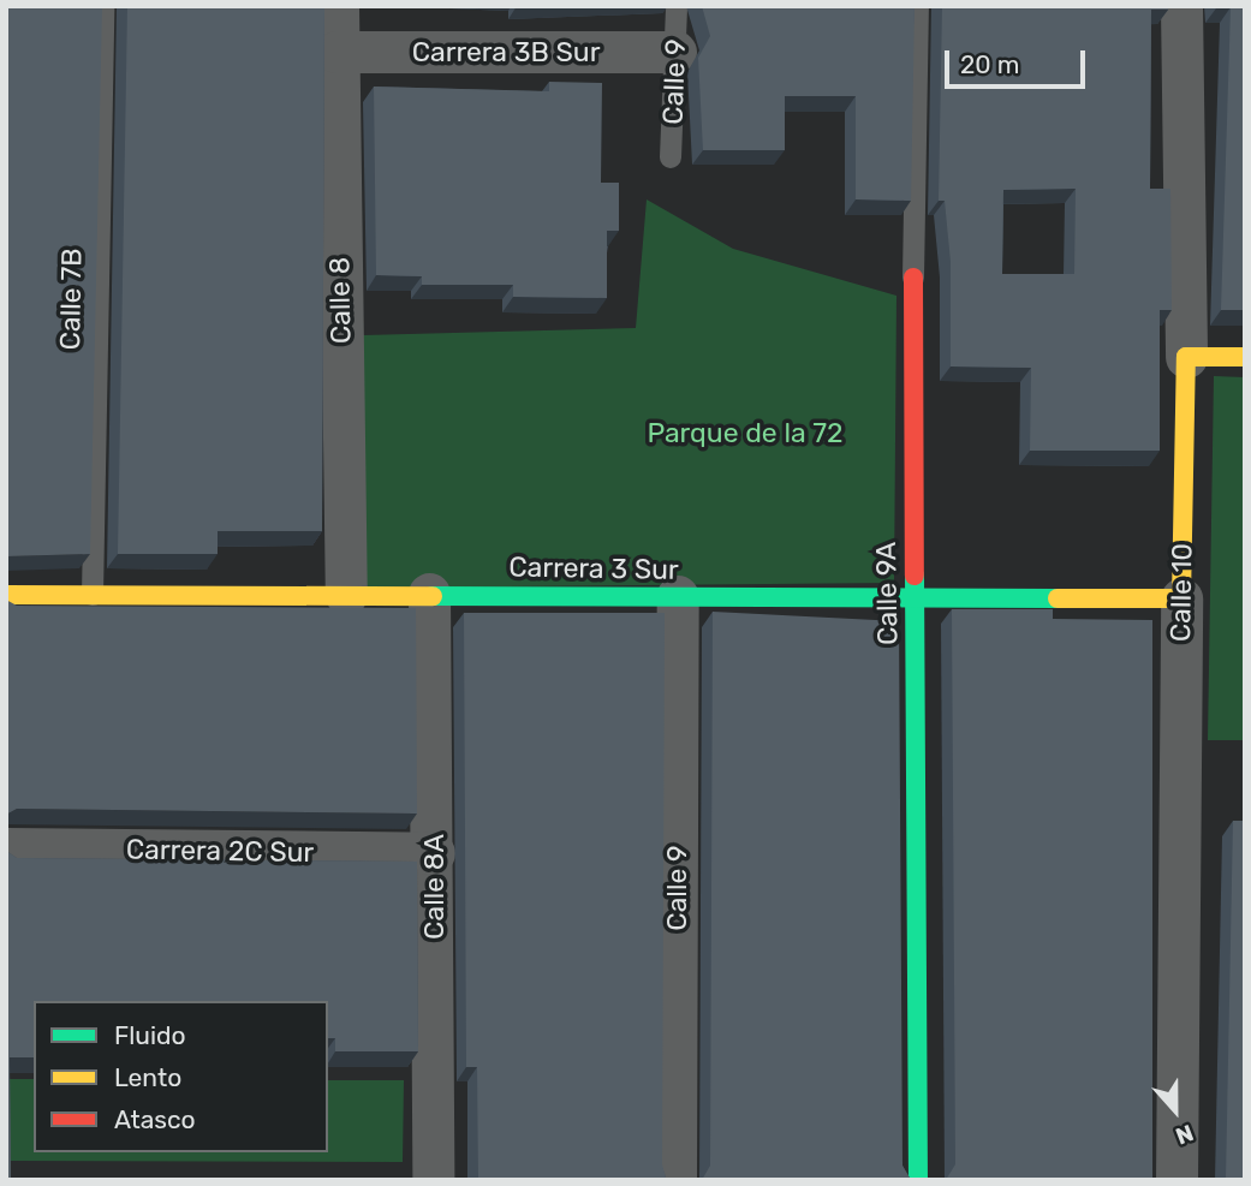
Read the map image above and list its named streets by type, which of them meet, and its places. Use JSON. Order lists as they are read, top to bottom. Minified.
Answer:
{"streets":{"street":["Carrera 3B Sur","Calle 9","Calle 8","Carrera 3 Sur","Calle 10","Calle 9A","Carrera 2C Sur","Calle 8A"],"lane":["Calle 7B"]},"crossings":[["Carrera 3B Sur","Calle 9"],["Carrera 3B Sur","Calle 8"],["Calle 9","Carrera 3 Sur"],["Calle 7B","Carrera 3 Sur"],["Calle 8","Carrera 3 Sur"],["Carrera 3 Sur","Calle 10"],["Carrera 3 Sur","Calle 9A"],["Carrera 3 Sur","Calle 8A"],["Carrera 2C Sur","Calle 8A"]],"parks":["Parque de la 72"],"legend":["Fluido","Lento","Atasco"],"scale_bar":"20 m","north":"bottom"}
